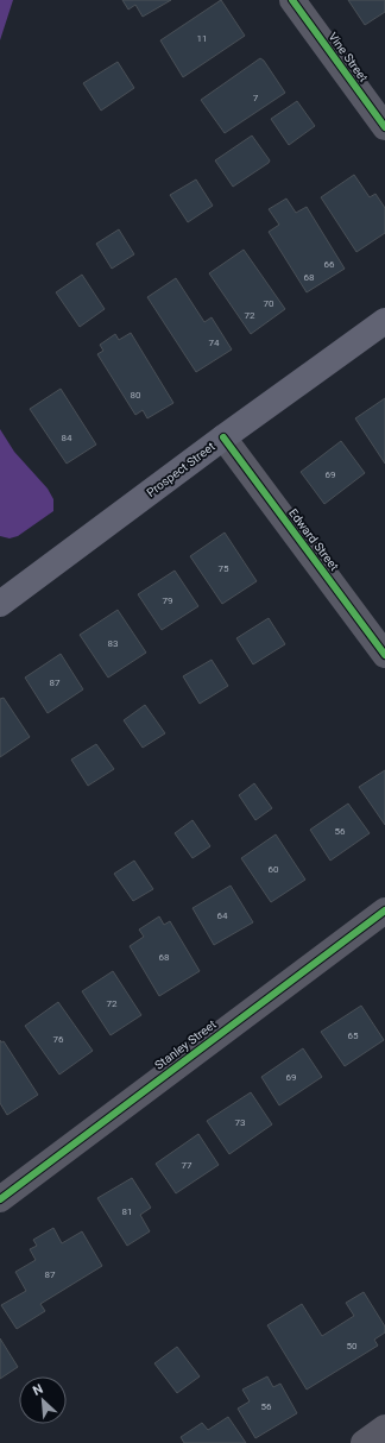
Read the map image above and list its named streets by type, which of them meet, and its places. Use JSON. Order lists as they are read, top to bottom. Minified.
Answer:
{"streets":{"main road":["Prospect Street"],"street":["Vine Street","Edward Street","Stanley Street"]},"crossings":[["Prospect Street","Edward Street"]],"house_numbers":["11","7","66","68","70","72","74","80","84","69","75","79","83","87","56","60","64","68","72","65","76","69","73","77","81","87","50","56"],"north":"top left"}
